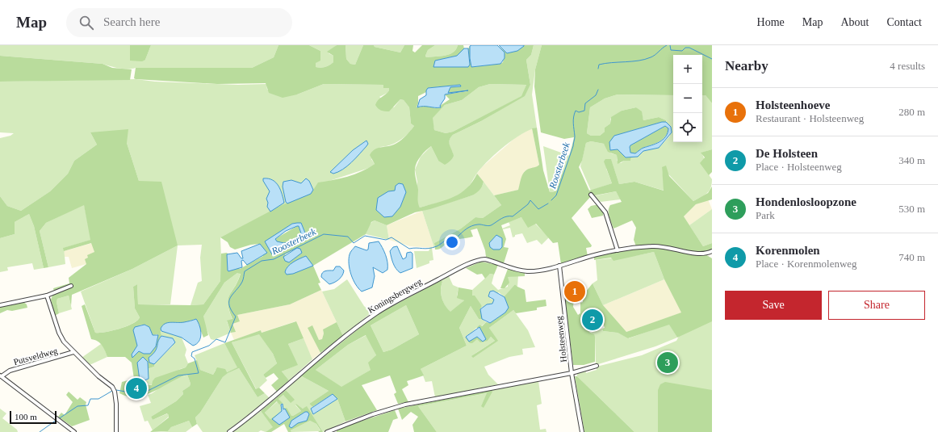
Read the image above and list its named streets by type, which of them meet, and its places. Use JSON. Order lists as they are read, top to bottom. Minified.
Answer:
{"streets":{"street":["Koningsbergweg","Holsteenweg","Putsveldweg"]},"crossings":[["Koningsbergweg","Holsteenweg"]],"water":["Roosterbeek"],"scale_bar":"100 m","page":{"header":"Map","search":"Search here","nav":["Home","Map","About","Contact"],"heading":["Nearby","4 results"],"map_buttons":["+","−"],"list":[{"mark":"1","name":"Holsteenhoeve","note":"Restaurant · Holsteenweg","value":"280 m"},{"mark":"2","name":"De Holsteen","note":"Place · Holsteenweg","value":"340 m"},{"mark":"3","name":"Hondenlosloopzone","note":"Park","value":"530 m"},{"mark":"4","name":"Korenmolen","note":"Place · Korenmolenweg","value":"740 m"}],"pins":["1","2","3","4"],"buttons":["Save","Share"],"scale":"100 m"}}
